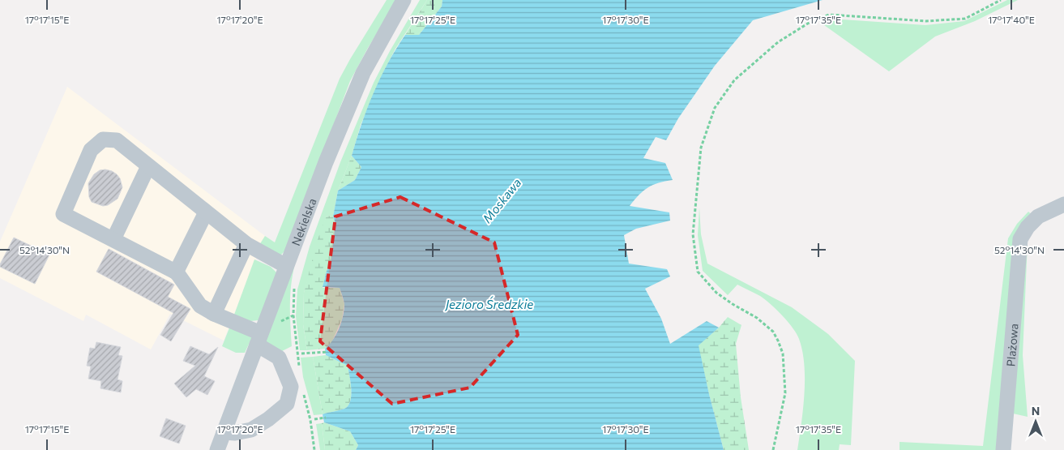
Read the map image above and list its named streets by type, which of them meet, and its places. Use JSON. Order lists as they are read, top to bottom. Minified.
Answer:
{"streets":{"street":["Nekielska","Plażowa"]},"water":["Moskawa","Jezioro Średzkie"],"north":"top","coordinates":["17°17'15\"E","17°17'20\"E","17°17'25\"E","17°17'30\"E","17°17'35\"E","17°17'40\"E","52°14'30\"N"]}
